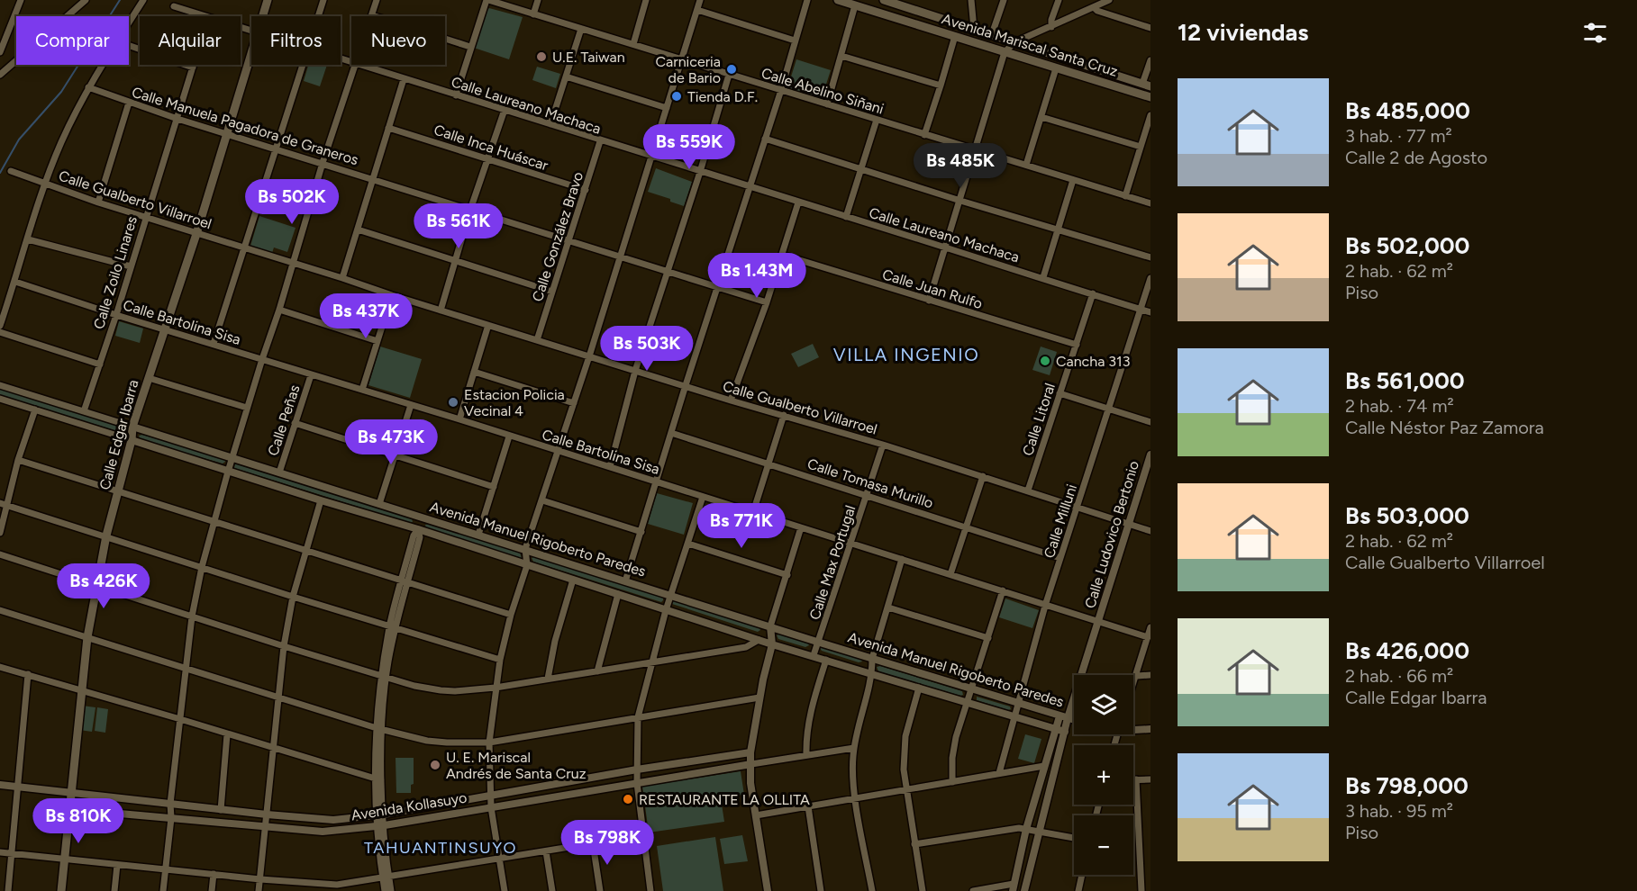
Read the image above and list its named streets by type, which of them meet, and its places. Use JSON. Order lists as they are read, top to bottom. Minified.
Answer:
{"streets":{"main road":["Avenida Mariscal Santa Cruz","Calle Edgar Ibarra"],"street":["Calle Abelino Siñani","Calle Laureano Machaca","Calle Manuela Pagadora de Graneros","Calle Inca Huáscar","Calle Gualberto Villarroel","Calle González Bravo","Calle Zoilo Linares","Calle Juan Rulfo","Calle Bartolina Sisa","Calle Litoral","Calle Peñas","Calle Tomasa Murillo","Calle Milluni","Calle Ludovico Bertonio","Avenida Manuel Rigoberto Paredes","Calle Max Portugal","Avenida Kollasuyo"]},"crossings":[["Calle Laureano Machaca","Calle González Bravo"],["Calle Laureano Machaca","Calle Litoral"],["Calle Laureano Machaca","Calle Milluni"],["Calle Manuela Pagadora de Graneros","Calle González Bravo"],["Calle Manuela Pagadora de Graneros","Calle Zoilo Linares"],["Calle Manuela Pagadora de Graneros","Calle Edgar Ibarra"],["Calle Inca Huáscar","Calle González Bravo"],["Calle Gualberto Villarroel","Calle González Bravo"],["Calle Gualberto Villarroel","Calle Zoilo Linares"],["Calle Gualberto Villarroel","Calle Litoral"],["Calle Gualberto Villarroel","Calle Edgar Ibarra"],["Calle Gualberto Villarroel","Calle Milluni"],["Calle Gualberto Villarroel","Calle Ludovico Bertonio"],["Calle Gualberto Villarroel","Calle Max Portugal"],["Calle Zoilo Linares","Calle Bartolina Sisa"],["Calle Zoilo Linares","Avenida Manuel Rigoberto Paredes"],["Calle Juan Rulfo","Calle Litoral"],["Calle Bartolina Sisa","Calle Peñas"],["Calle Bartolina Sisa","Calle Edgar Ibarra"],["Calle Bartolina Sisa","Calle Milluni"],["Calle Bartolina Sisa","Calle Ludovico Bertonio"],["Calle Bartolina Sisa","Calle Max Portugal"],["Calle Peñas","Avenida Manuel Rigoberto Paredes"],["Calle Edgar Ibarra","Avenida Manuel Rigoberto Paredes"],["Calle Edgar Ibarra","Avenida Kollasuyo"],["Calle Tomasa Murillo","Calle Milluni"],["Calle Tomasa Murillo","Calle Max Portugal"],["Calle Milluni","Avenida Manuel Rigoberto Paredes"],["Calle Ludovico Bertonio","Avenida Manuel Rigoberto Paredes"],["Avenida Manuel Rigoberto Paredes","Calle Max Portugal"]],"districts":["VILLA INGENIO","TAHUANTINSUYO"],"places":["U.E. Taiwan","Carniceria de Bario","Tienda D.F.","Cancha 313","Estacion Policia Vecinal 4","U. E. Mariscal Andrés de Santa Cruz","RESTAURANTE LA OLLITA"],"page":{"heading":"12 viviendas","chip":["Comprar","Alquilar","Filtros","Nuevo"],"list":[{"name":"Bs 485,000","note":"3 hab. · 77 m² · Calle 2 de Agosto"},{"name":"Bs 502,000","note":"2 hab. · 62 m² · Piso"},{"name":"Bs 561,000","note":"2 hab. · 74 m² · Calle Néstor Paz Zamora"},{"name":"Bs 503,000","note":"2 hab. · 62 m² · Calle Gualberto Villarroel"},{"name":"Bs 426,000","note":"2 hab. · 66 m² · Calle Edgar Ibarra"},{"name":"Bs 798,000","note":"3 hab. · 95 m² · Piso"}],"price":["Bs 559K","Bs 485K","Bs 502K","Bs 561K","Bs 1.43M","Bs 437K","Bs 503K","Bs 473K","Bs 771K","Bs 426K","Bs 810K","Bs 798K"],"map_buttons":["+","−"]}}
